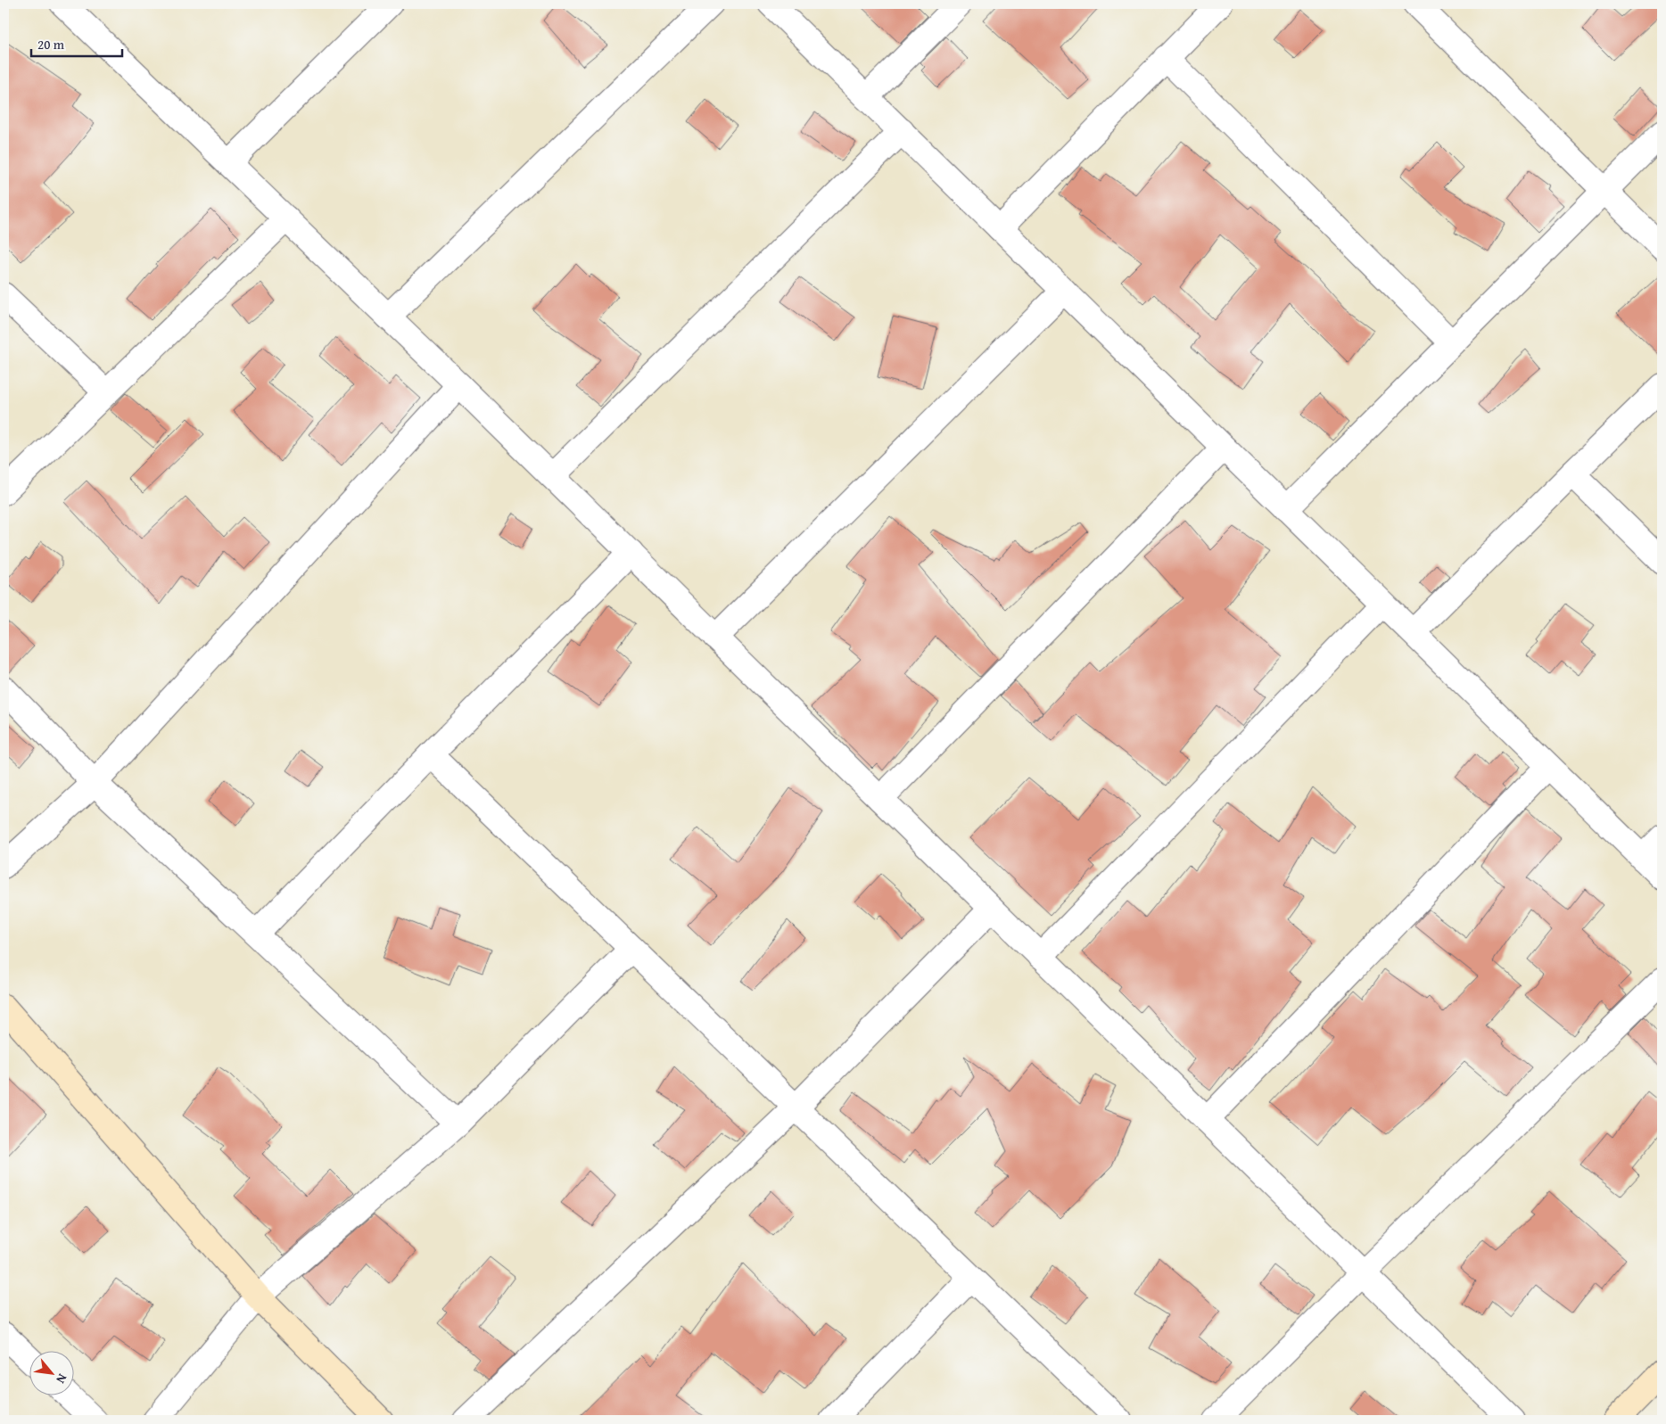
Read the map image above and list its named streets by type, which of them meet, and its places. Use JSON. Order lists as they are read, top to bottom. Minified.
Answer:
{"scale_bar":"20 m","north":"bottom right"}
